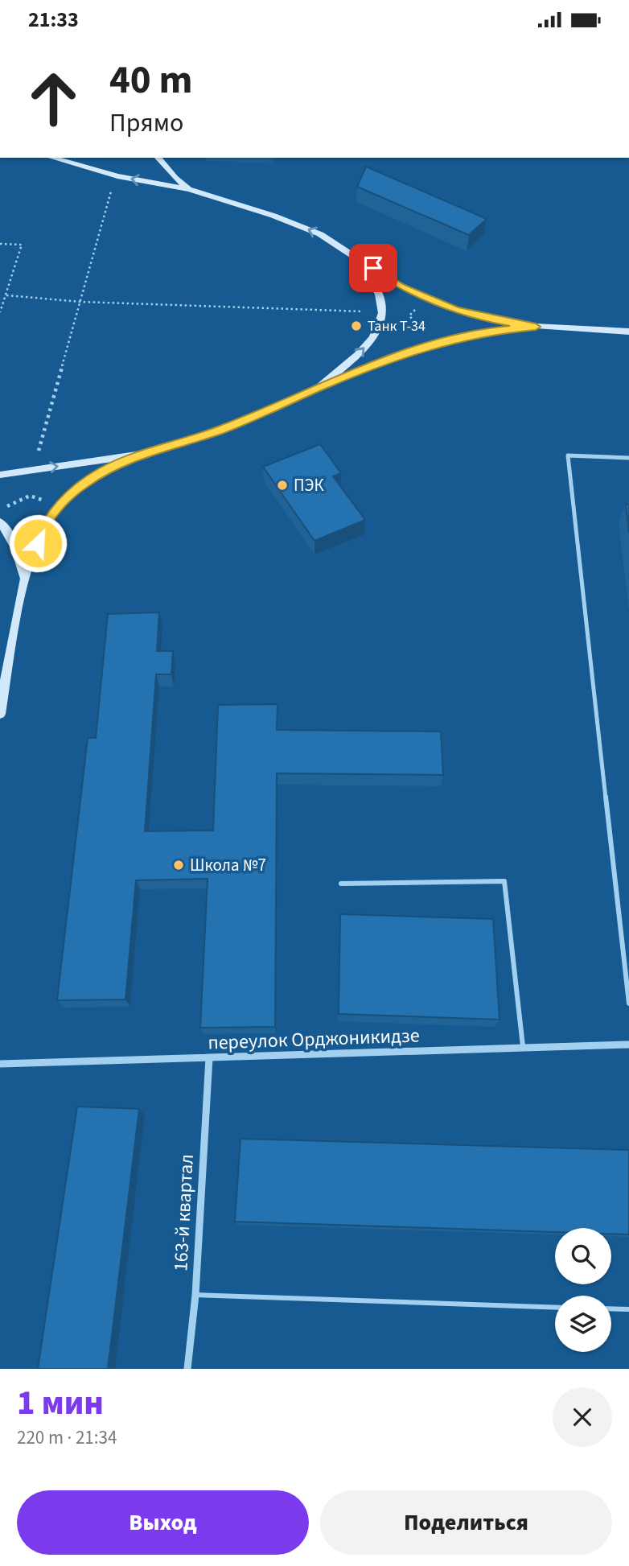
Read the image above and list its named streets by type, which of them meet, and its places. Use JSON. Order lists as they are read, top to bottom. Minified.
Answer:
{"streets":{"street":["переулок Орджоникидзе","163-й квартал"]},"crossings":[["переулок Орджоникидзе","163-й квартал"]],"places":["Танк Т-34","ПЭК","Школа №7"],"page":{"status":"21:33","turn":["40 m","Прямо"],"heading":["1 мин","220 m · 21:34"],"buttons":["Выход","Поделиться"]}}
